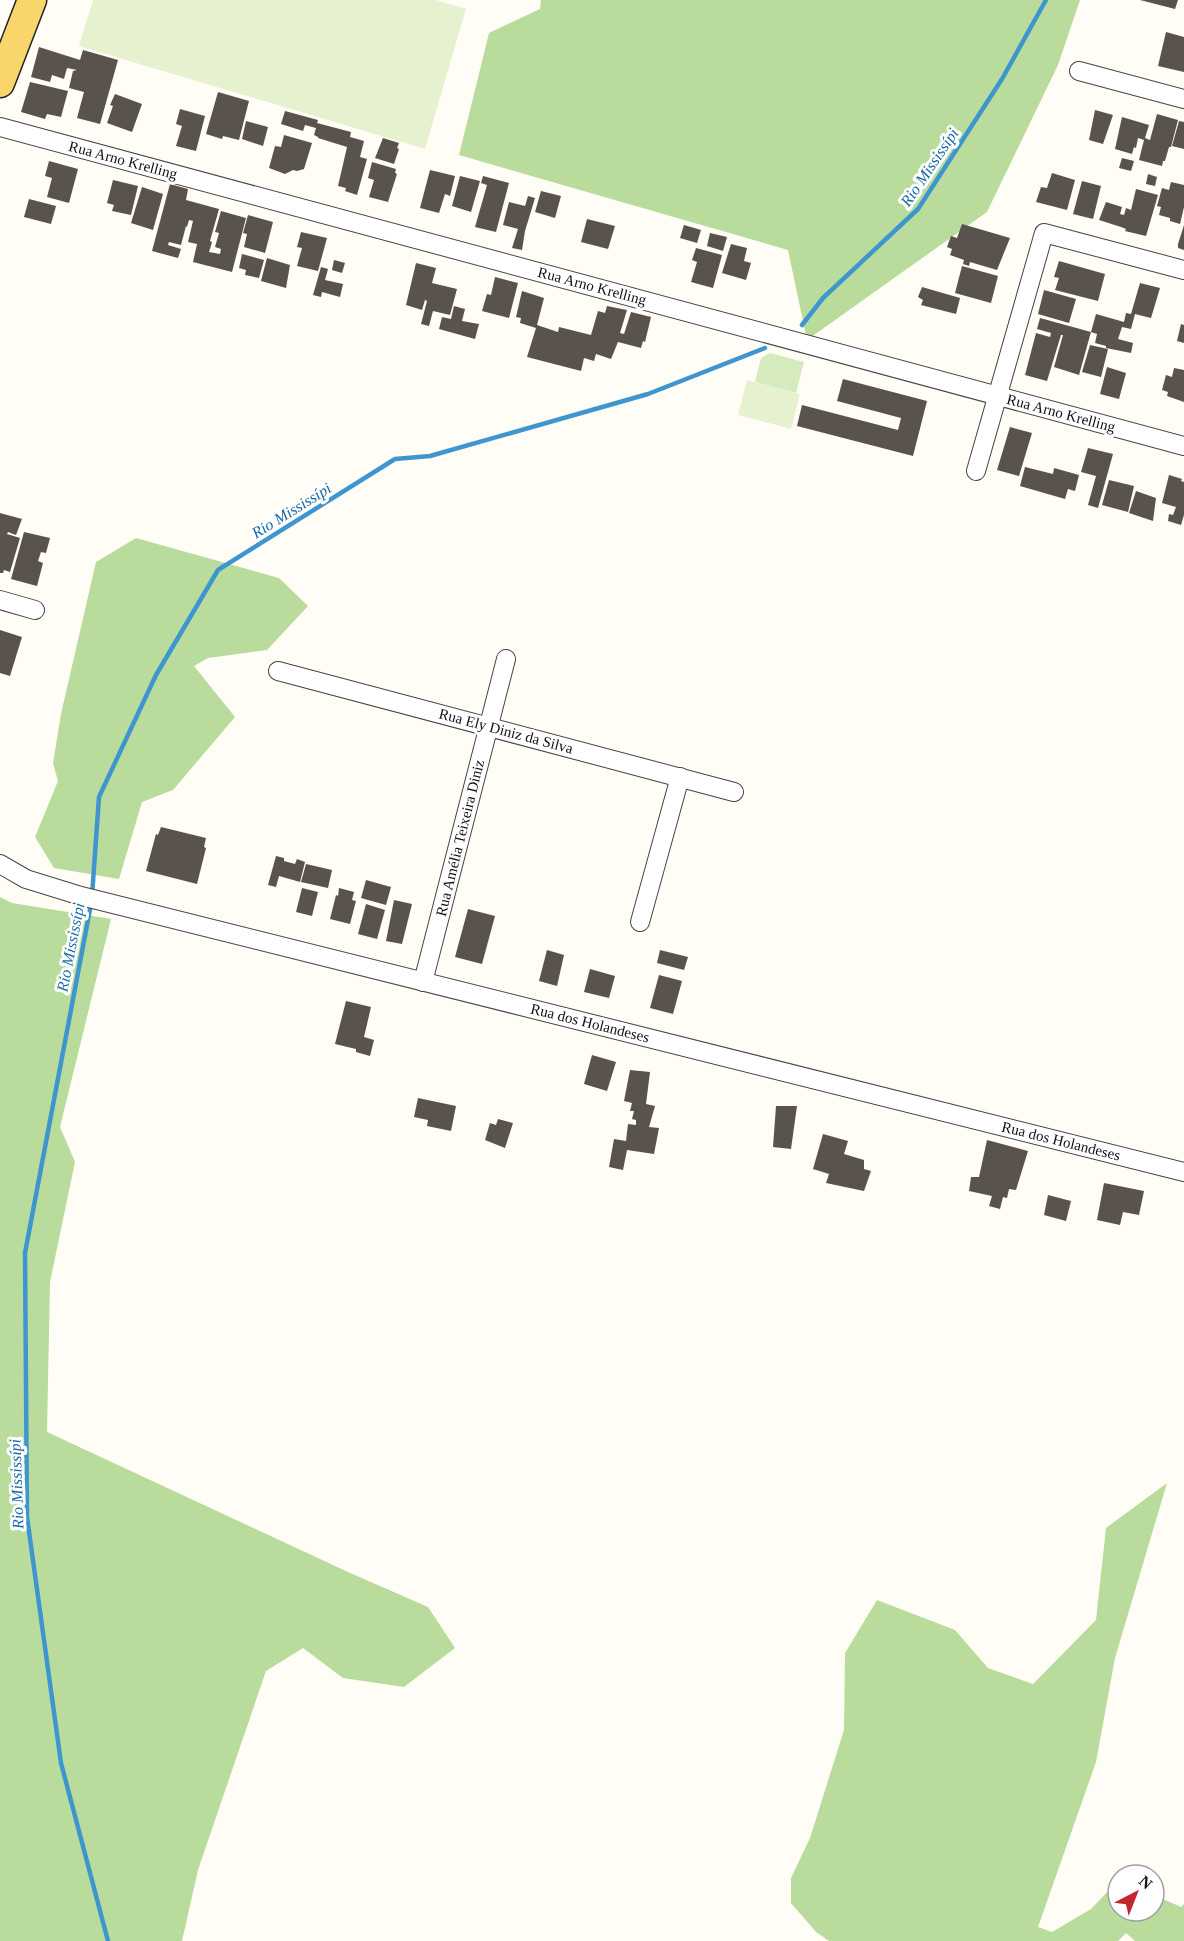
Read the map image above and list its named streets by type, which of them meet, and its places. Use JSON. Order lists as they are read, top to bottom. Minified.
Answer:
{"streets":{"street":["Rua Arno Krelling","Rua Ely Diniz da Silva","Rua Amélia Teixeira Diniz","Rua dos Holandeses"]},"crossings":[["Rua Ely Diniz da Silva","Rua Amélia Teixeira Diniz"],["Rua Amélia Teixeira Diniz","Rua dos Holandeses"]],"water":["Rio Mississípi"],"north":"top right"}
